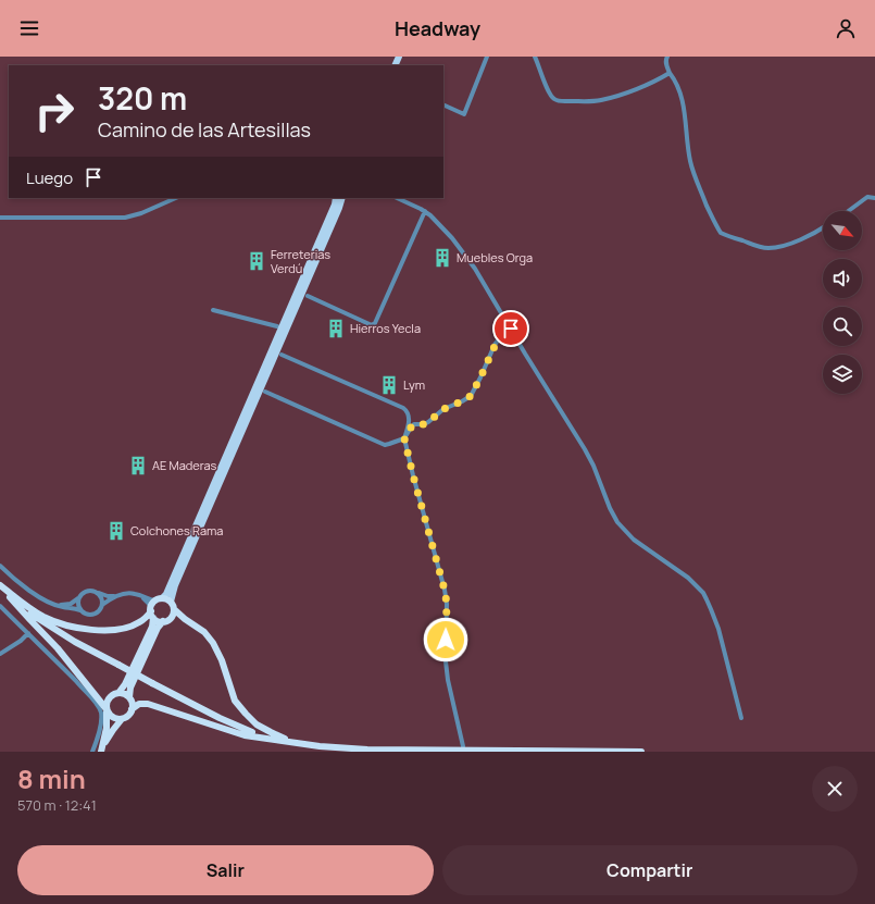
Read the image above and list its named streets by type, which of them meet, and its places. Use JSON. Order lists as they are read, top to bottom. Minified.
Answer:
{"places":{"building":["Muebles Orga","Ferreterias Verdú","Hierros Yecla","Lym","AE Maderas","Colchones Rama"]},"north":"bottom right","page":{"header":"Headway","turn":["320 m","Camino de las Artesillas"],"then":"Luego","heading":["8 min","570 m · 12:41"],"buttons":["Salir","Compartir"]}}
